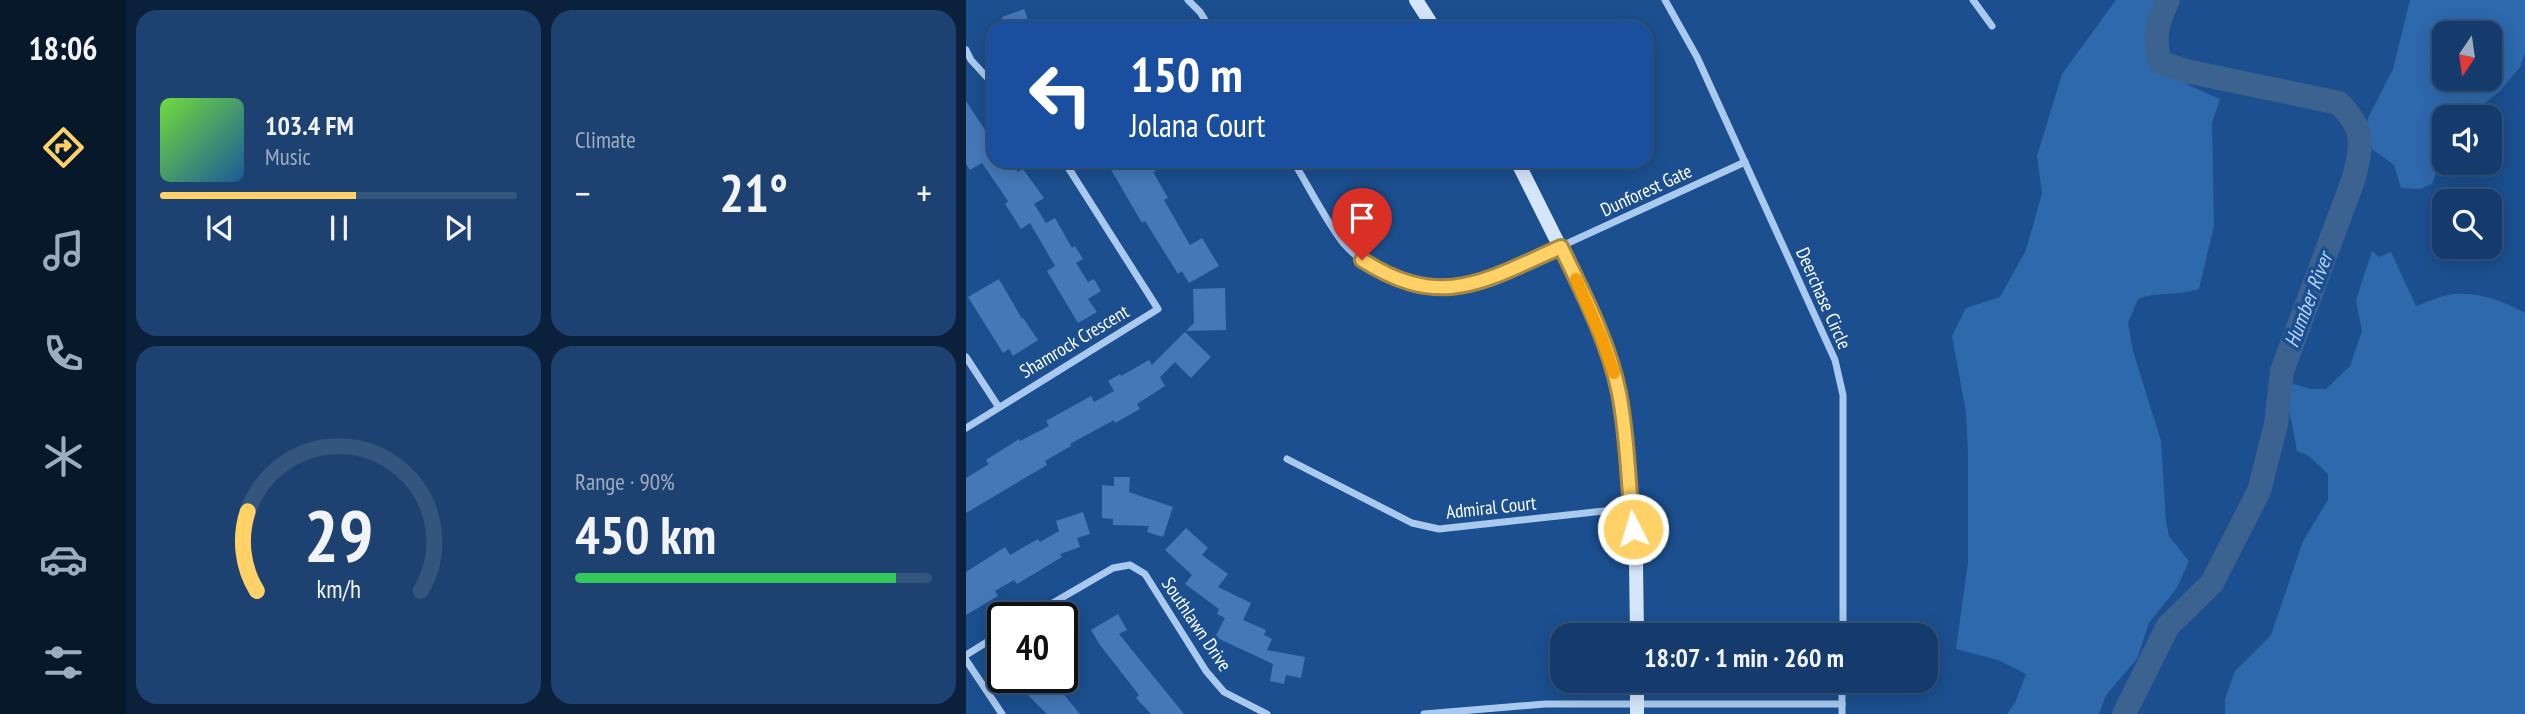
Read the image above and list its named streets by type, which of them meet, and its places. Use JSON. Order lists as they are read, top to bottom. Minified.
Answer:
{"streets":{"street":["Dunforest Gate","Deerchase Circle","Shamrock Crescent","Admiral Court","Southlawn Drive"]},"crossings":[["Dunforest Gate","Deerchase Circle"]],"water":["Humber River"],"north":"bottom","page":{"tabs":"18:06","tile":["Climate",["Range · 90%","450 km"]],"turn":["150 m","Jolana Court"],"song":["103.4 FM","Music"],"heat":["−","21°","+"],"limit":"40","trip":"18:07 · 1 min · 260 m","gauge":["29","km/h"]}}
